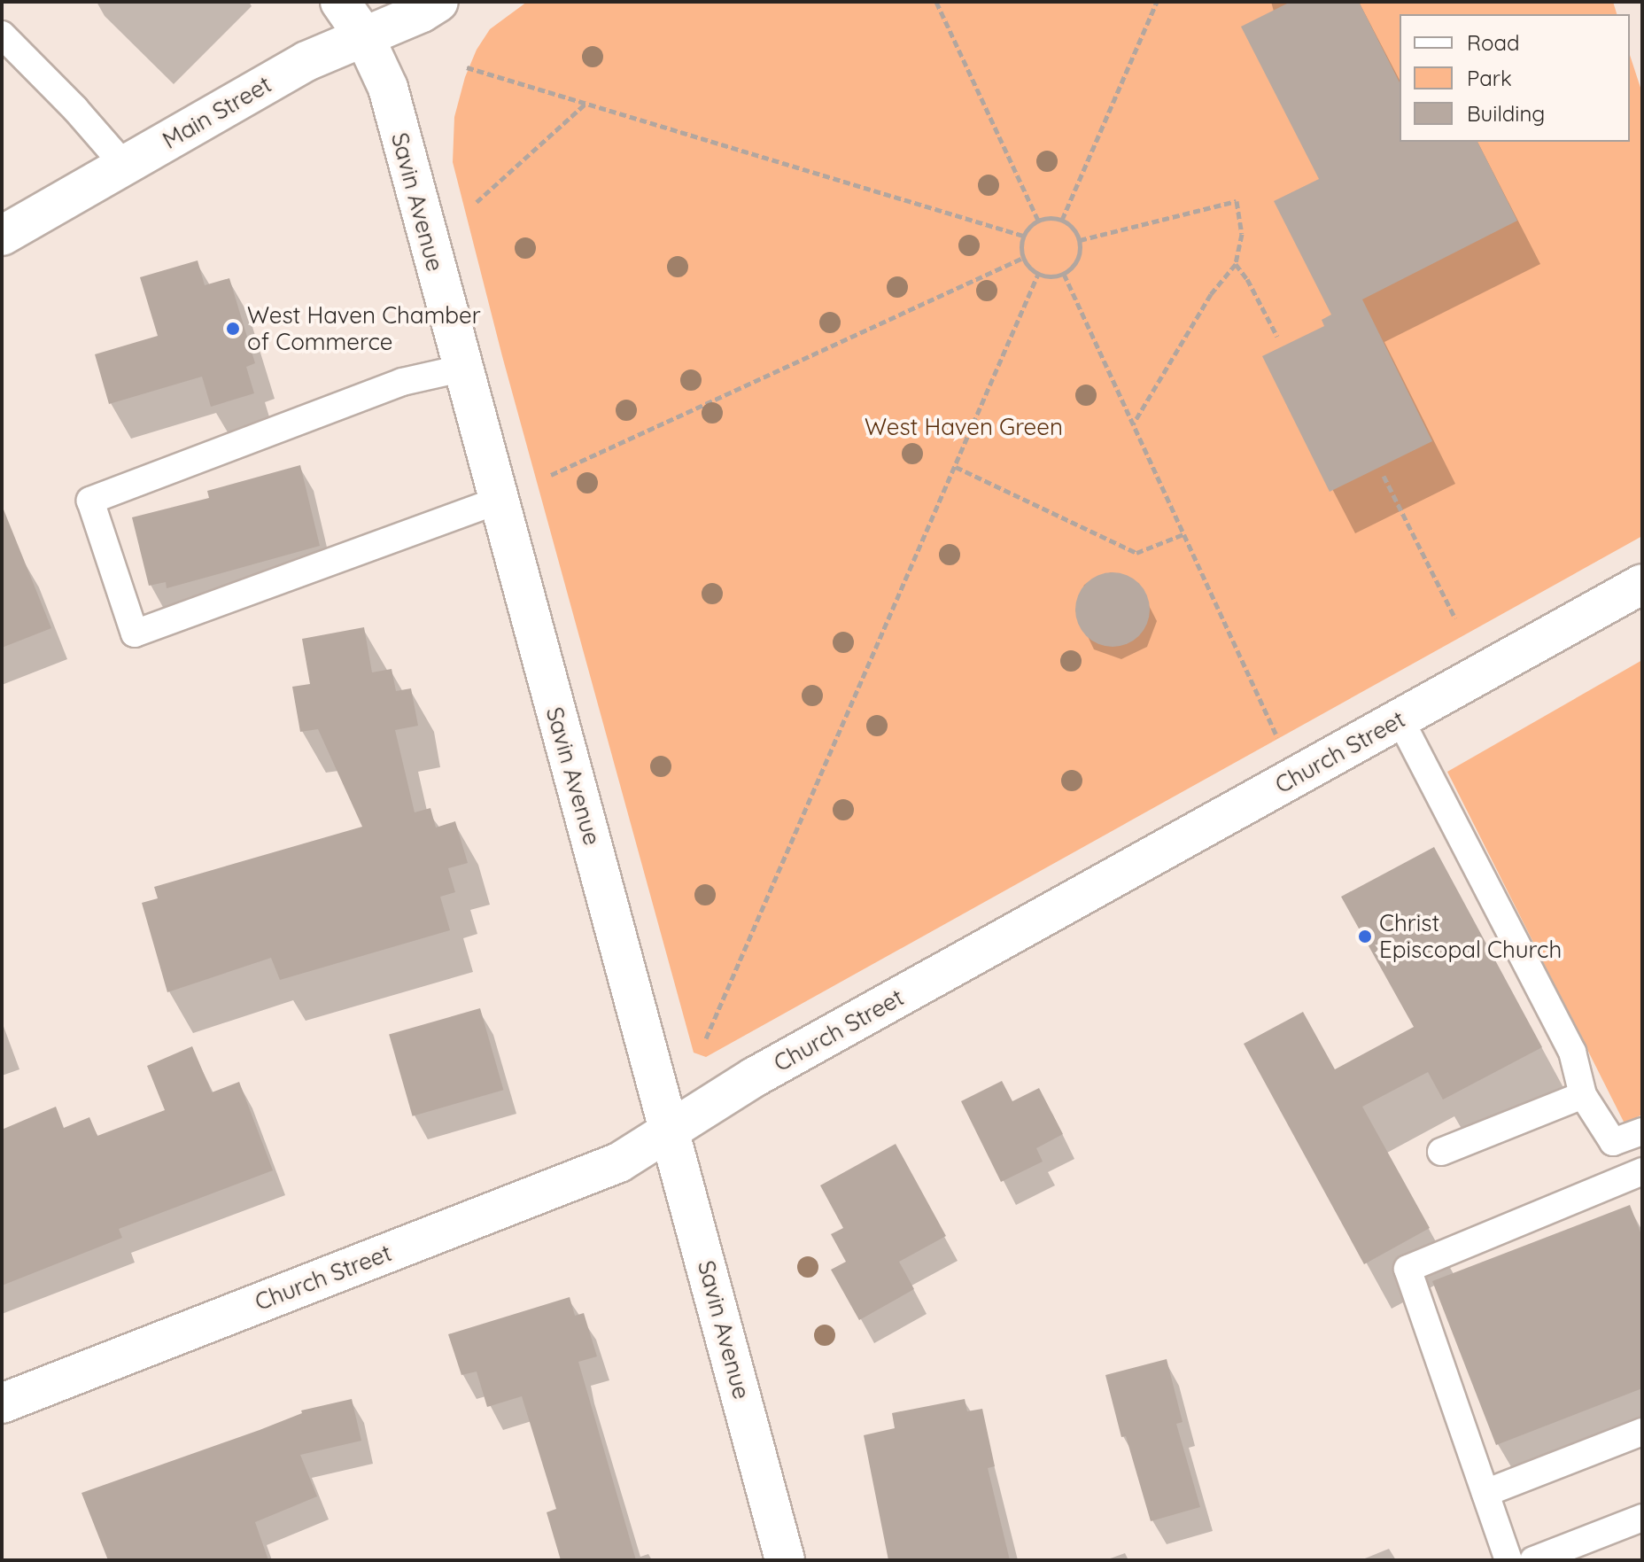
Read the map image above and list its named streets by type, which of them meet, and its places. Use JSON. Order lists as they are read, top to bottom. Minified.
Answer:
{"streets":{"street":["Main Street","Savin Avenue","Church Street"]},"crossings":[["Main Street","Savin Avenue"],["Savin Avenue","Church Street"]],"parks":["West Haven Green"],"places":["West Haven Chamber of Commerce","Christ Episcopal Church"],"legend":["Road","Park","Building"]}
